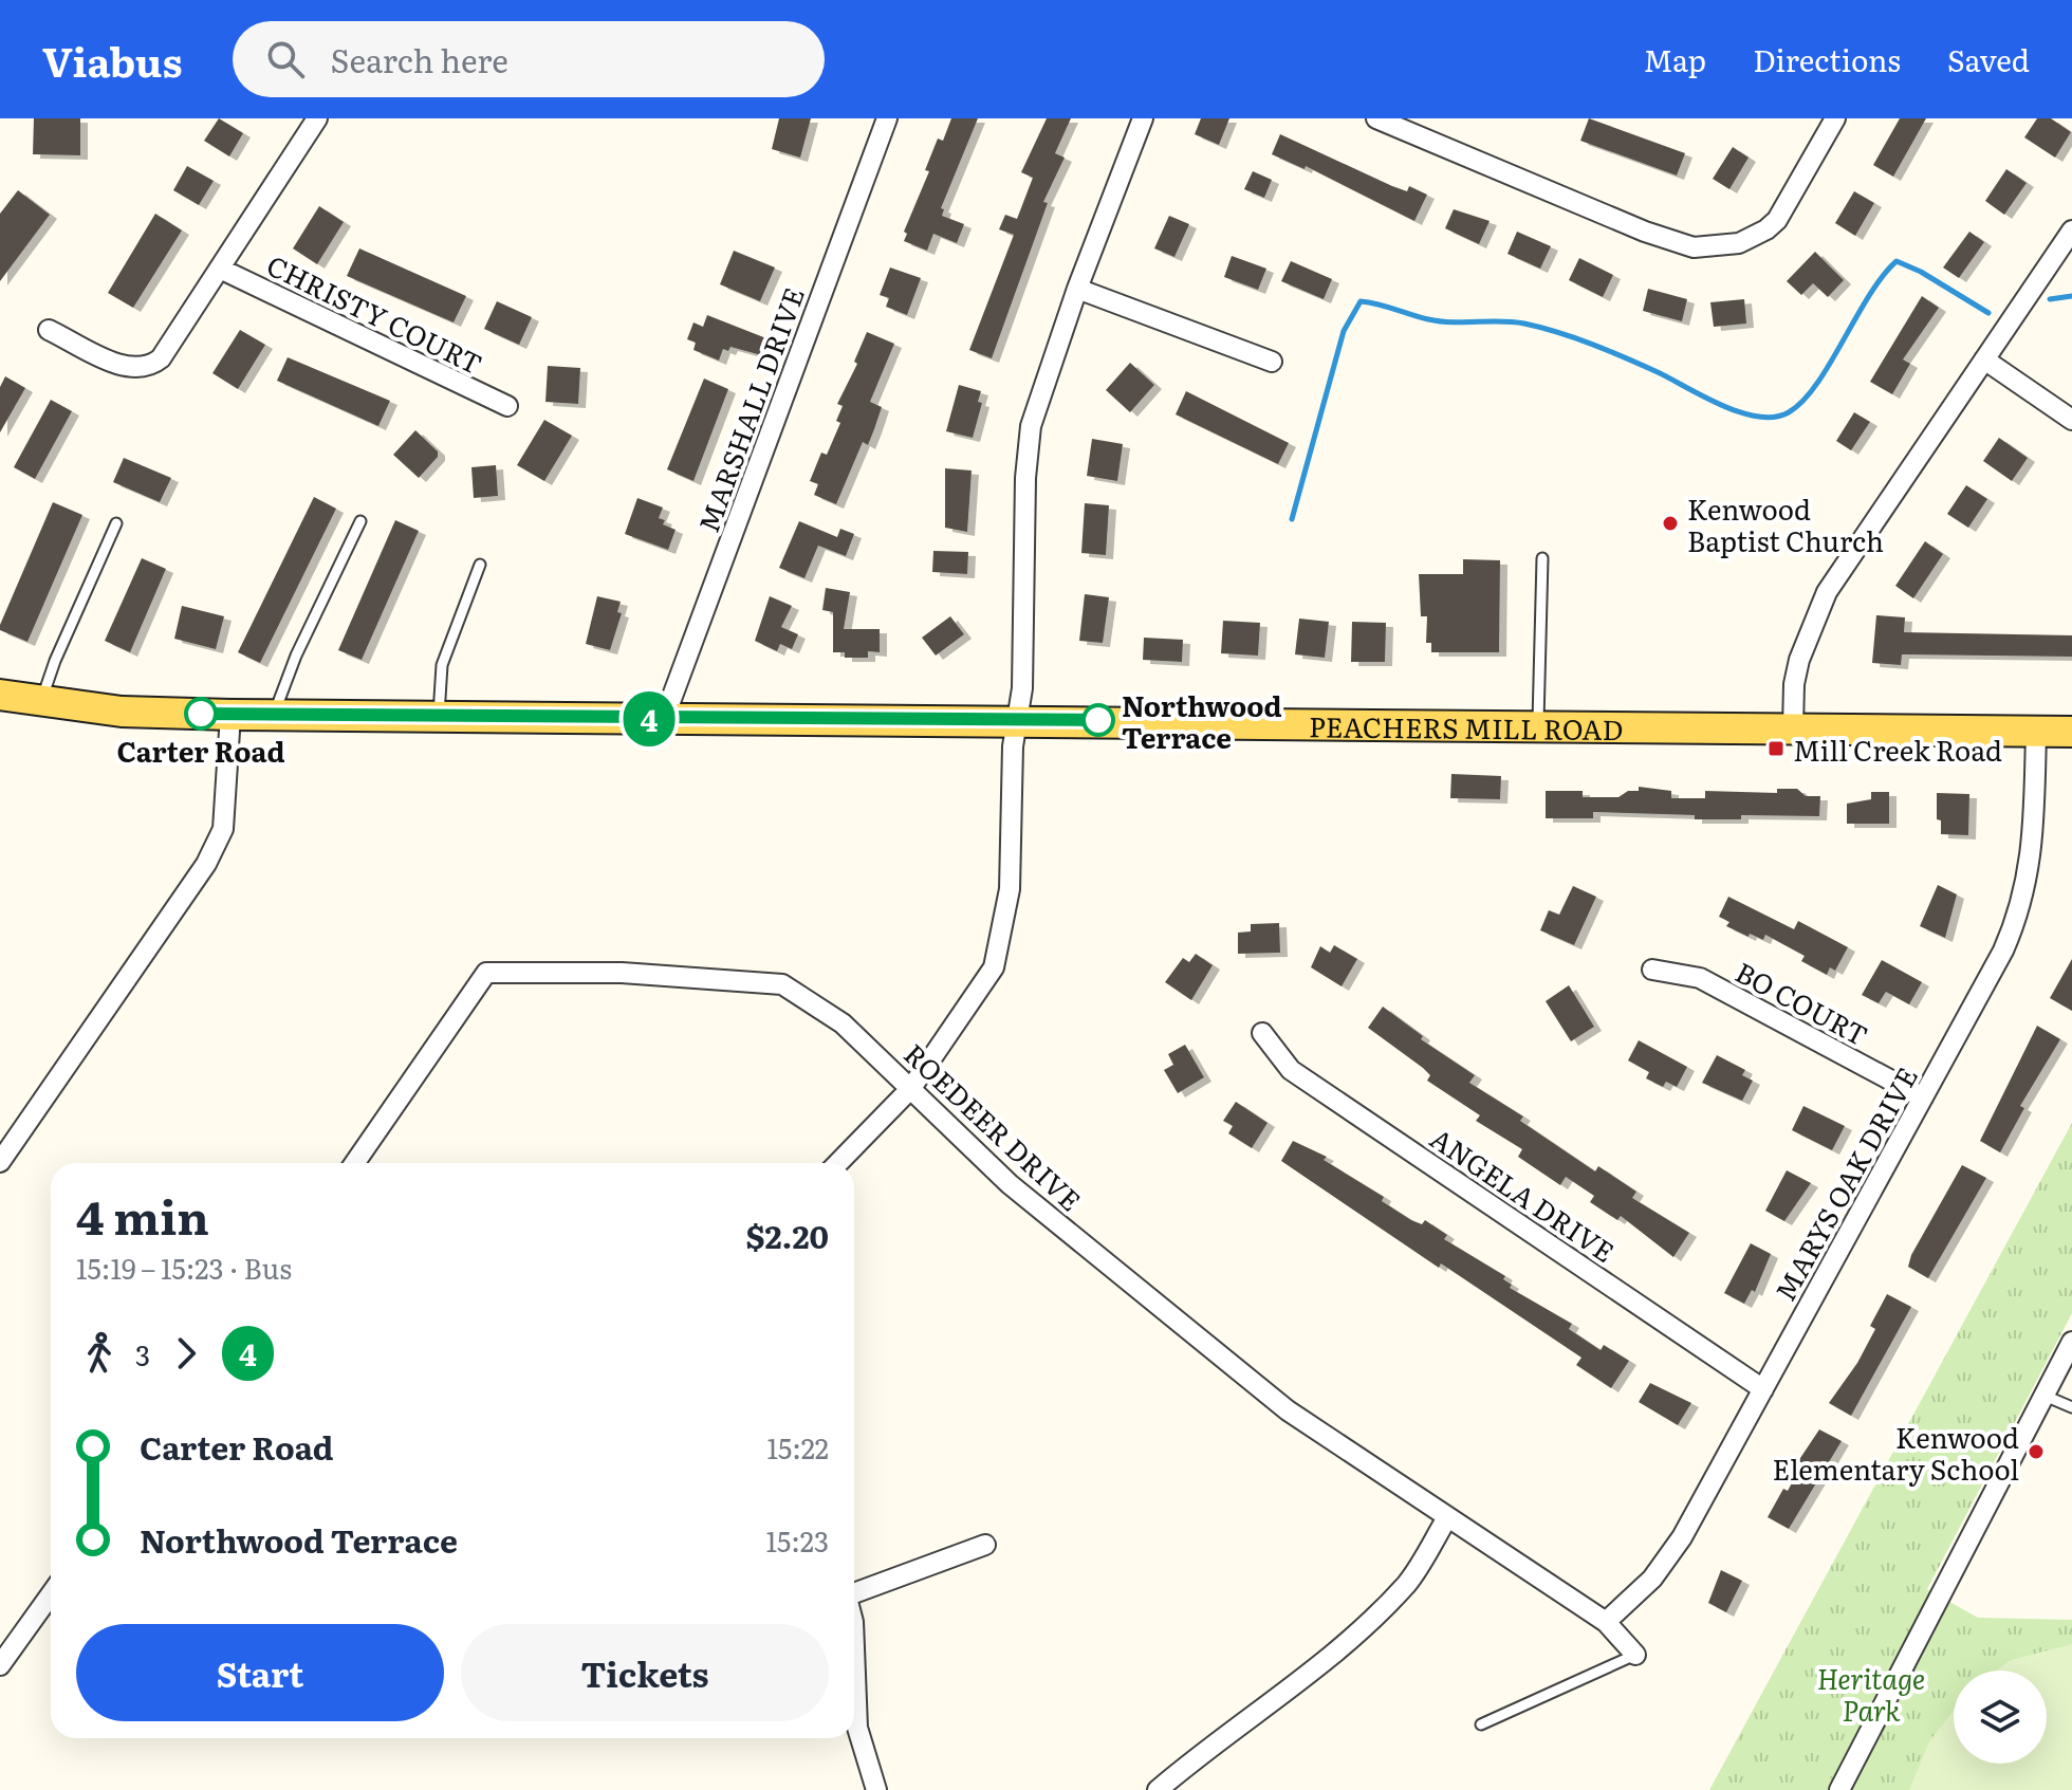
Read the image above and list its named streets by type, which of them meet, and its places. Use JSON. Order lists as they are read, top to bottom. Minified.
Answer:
{"streets":{"main road":["PEACHERS MILL ROAD"],"street":["CHRISTY COURT","MARSHALL DRIVE","BO COURT","ROEDEER DRIVE","MARYS OAK DRIVE","ANGELA DRIVE"]},"crossings":[["MARSHALL DRIVE","PEACHERS MILL ROAD"],["PEACHERS MILL ROAD","MARYS OAK DRIVE"],["BO COURT","MARYS OAK DRIVE"],["ROEDEER DRIVE","MARYS OAK DRIVE"],["MARYS OAK DRIVE","ANGELA DRIVE"]],"parks":["Heritage Park"],"places":{"other":["Kenwood Baptist Church","Carter Road","Northwood Terrace","Kenwood Elementary School"],"transit":["Mill Creek Road"]},"lines":["bus line 4"],"page":{"header":"Viabus","search":"Search here","nav":["Map","Directions","Saved"],"on_map":"4","heading":["4 min","15:19 – 15:23 · Bus","$2.20"],"legs":["3","4"],"list":[{"name":"Carter Road","value":"15:22"},{"name":"Northwood Terrace","value":"15:23"}],"buttons":["Start","Tickets"]}}
